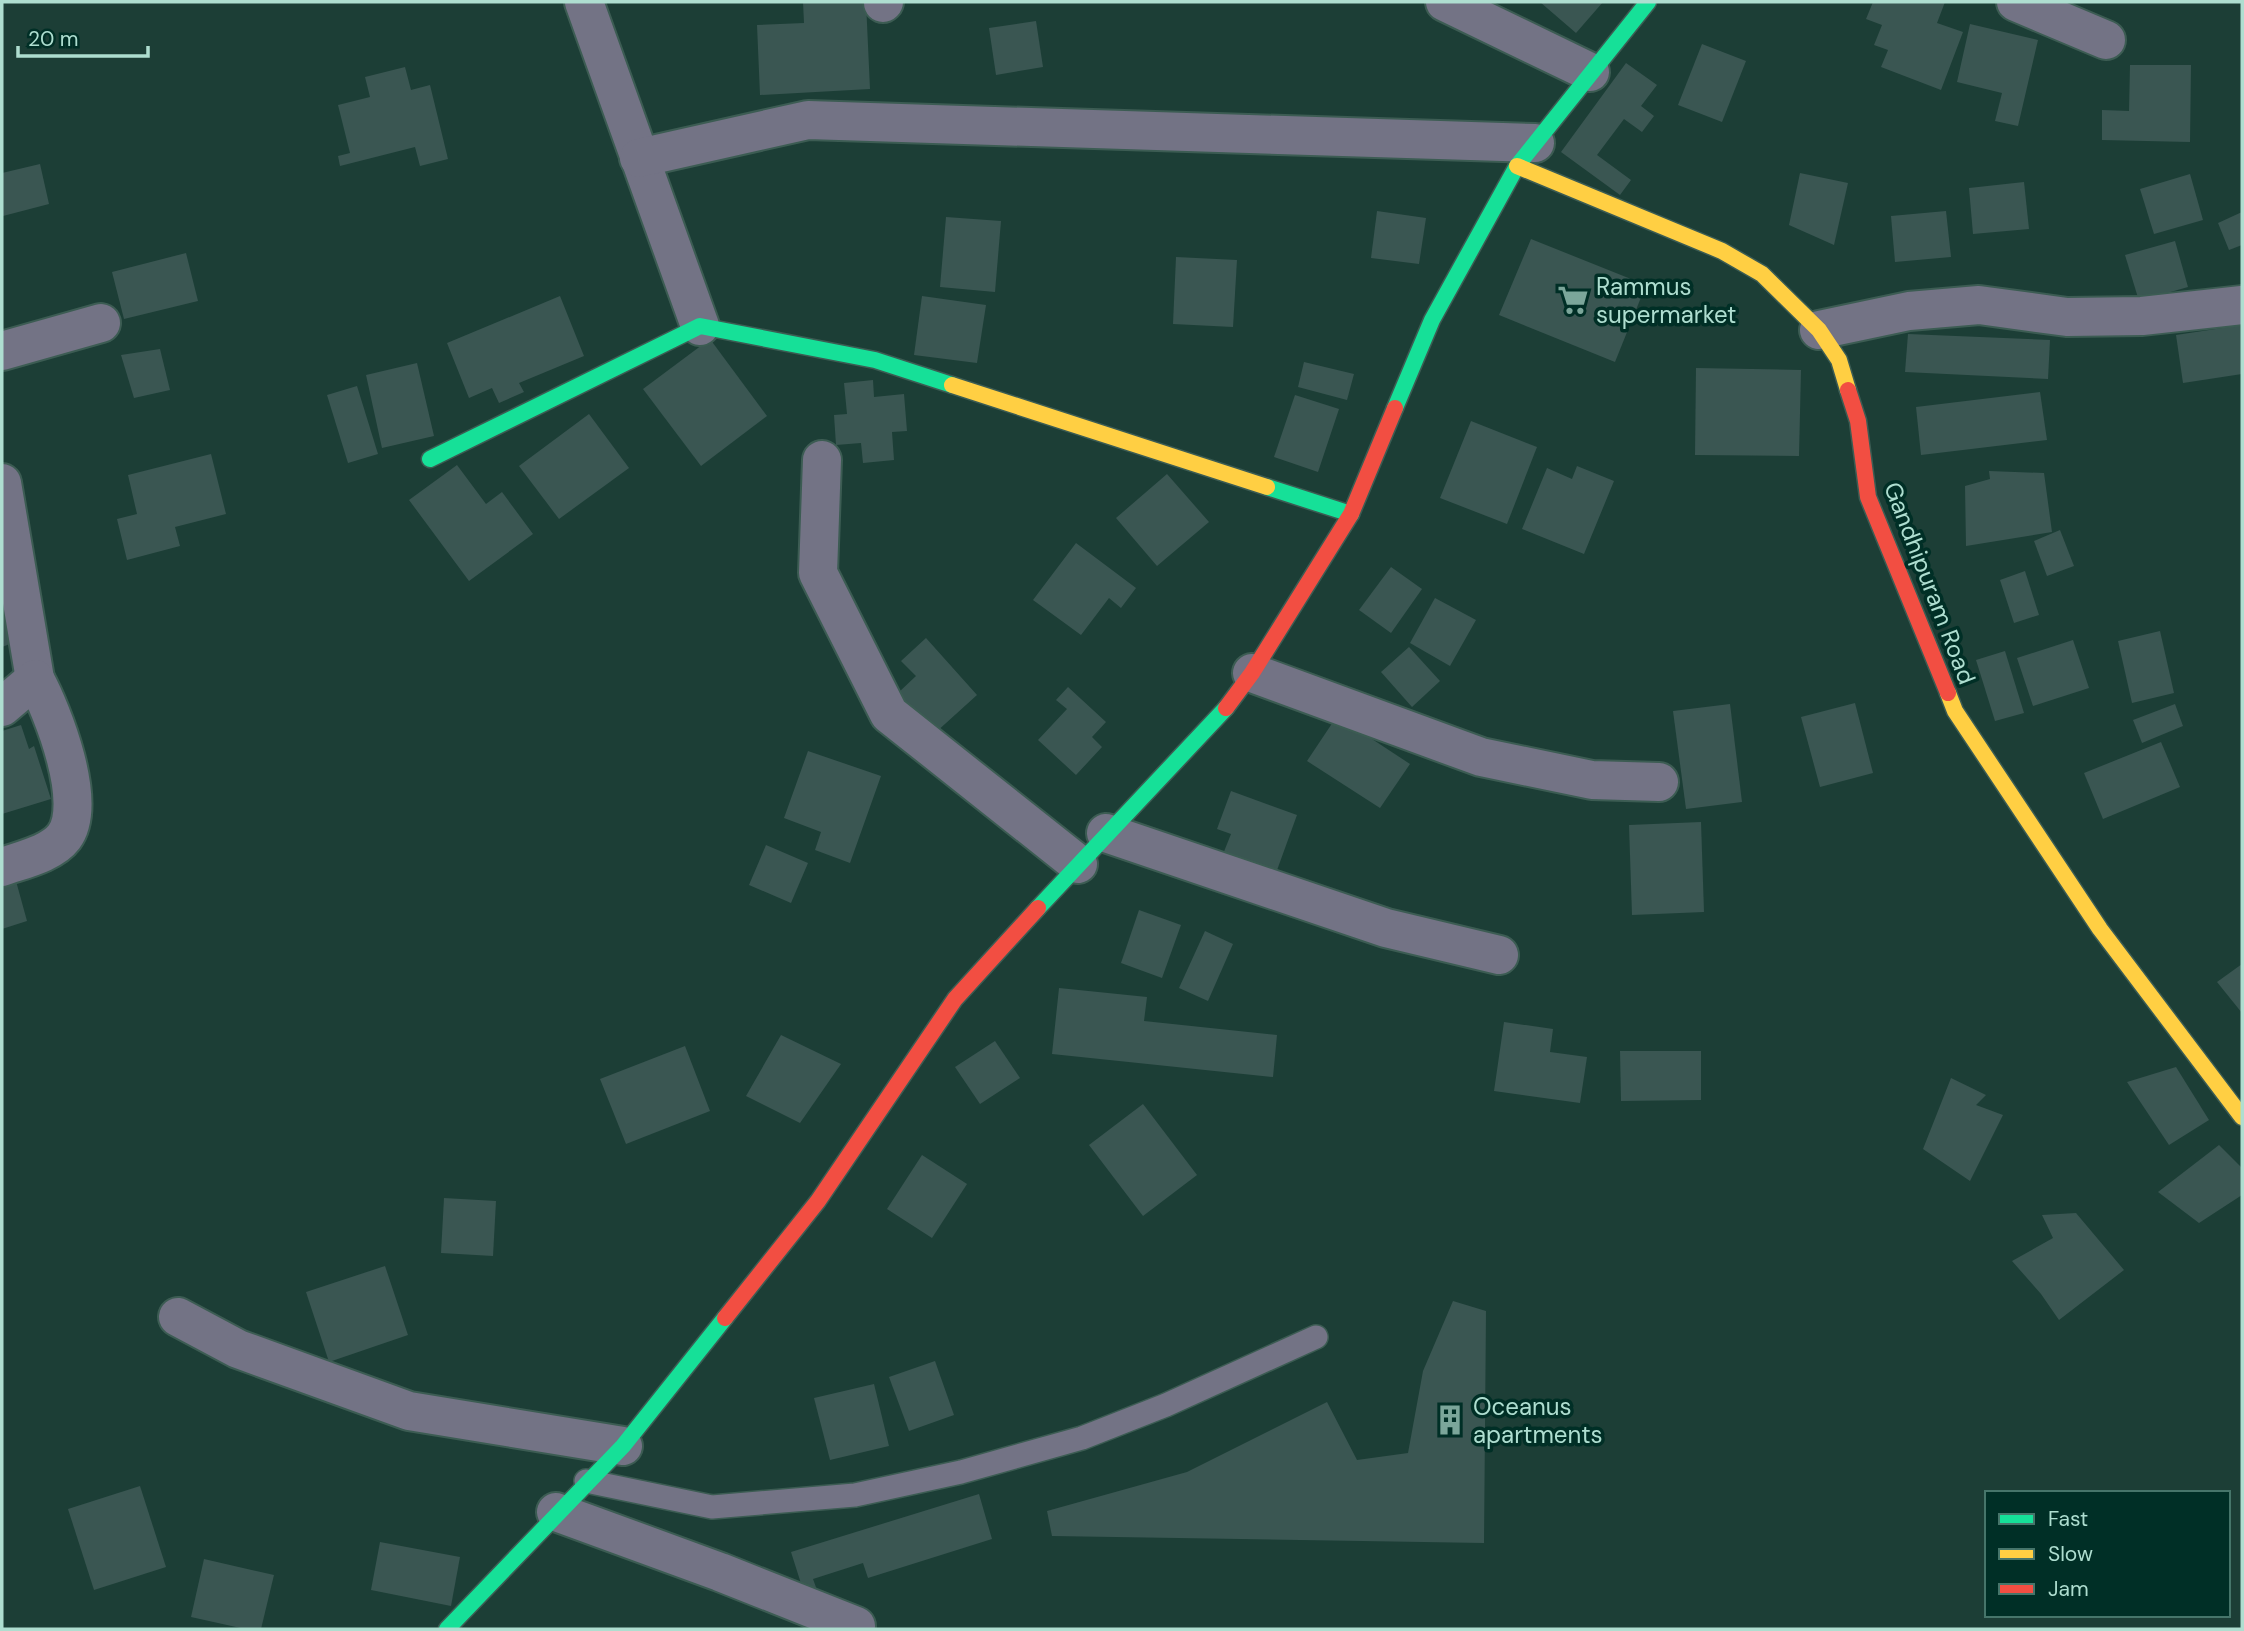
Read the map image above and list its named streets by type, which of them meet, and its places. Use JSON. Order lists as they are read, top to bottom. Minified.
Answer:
{"streets":{"street":["Gandhipuram Road"]},"places":{"supermarket":["Rammus supermarket"],"building":["Oceanus apartments"]},"legend":["Fast","Slow","Jam"],"scale_bar":"20 m"}
